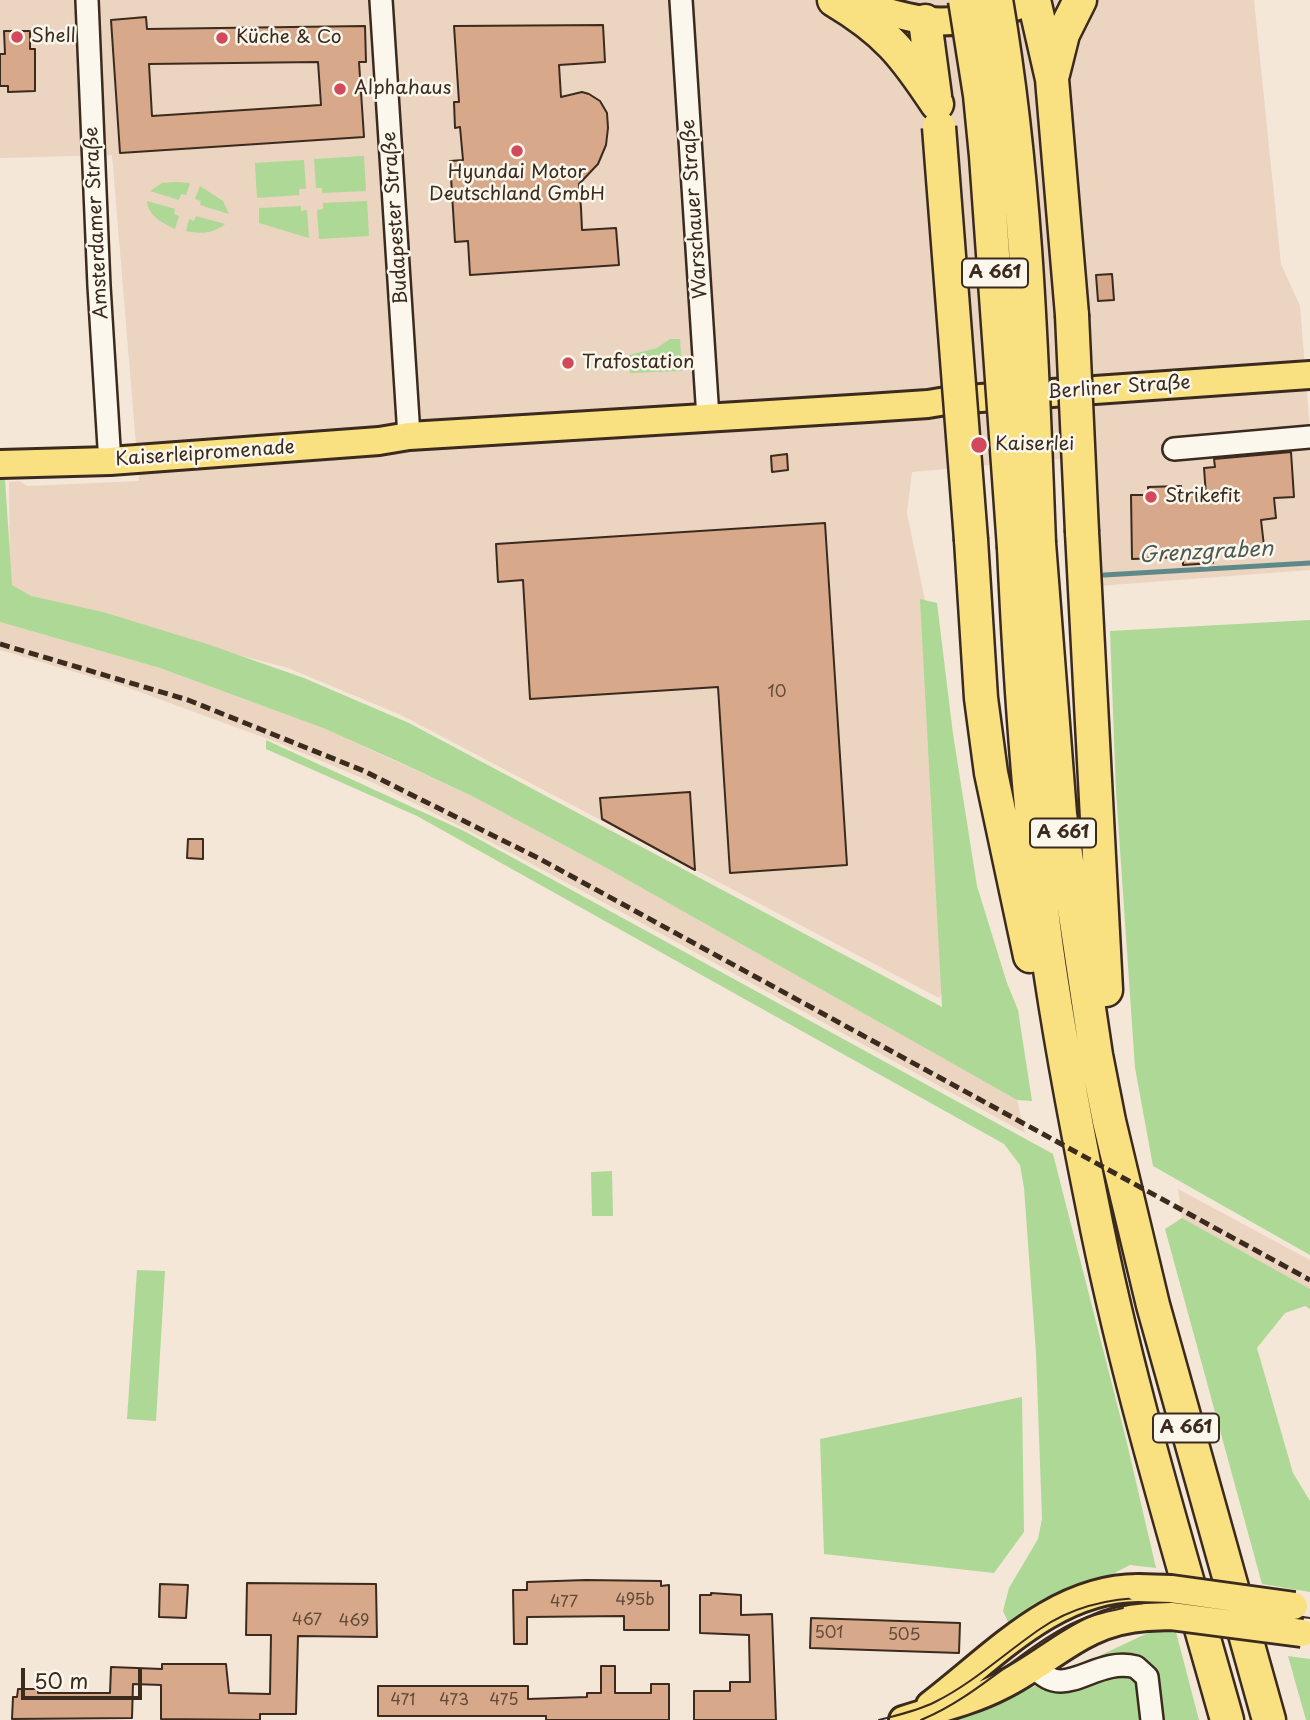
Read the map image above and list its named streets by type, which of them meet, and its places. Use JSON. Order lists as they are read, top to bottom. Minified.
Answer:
{"streets":{"highway":["A 661"],"main road":["Berliner Straße","Kaiserleipromenade"],"street":["Warschauer Straße","Budapester Straße","Amsterdamer Straße"]},"crossings":[["Warschauer Straße","Berliner Straße"],["Warschauer Straße","Kaiserleipromenade"],["Budapester Straße","Kaiserleipromenade"],["Amsterdamer Straße","Kaiserleipromenade"],["Berliner Straße","Kaiserleipromenade"]],"water":["Grenzgraben"],"places":["Shell","Küche & Co","Alphahaus","Hyundai Motor Deutschland GmbH","Trafostation","Kaiserlei","Strikefit"],"house_numbers":["10","495b","477","467","469","501","505","471","473","475"],"scale_bar":"50 m"}
